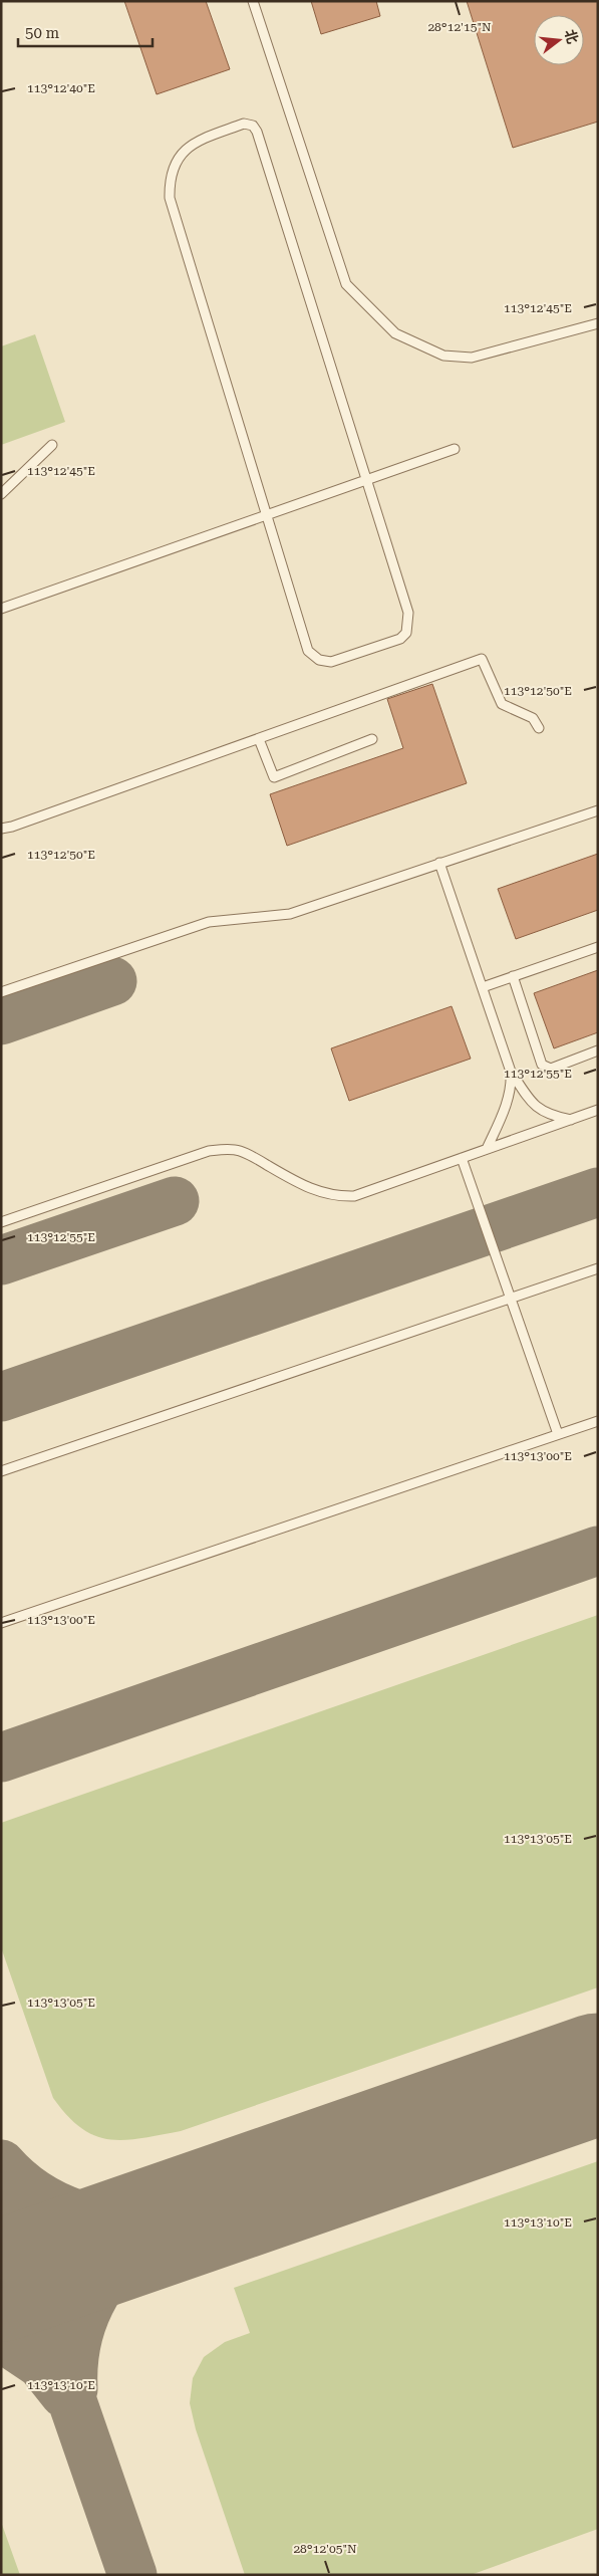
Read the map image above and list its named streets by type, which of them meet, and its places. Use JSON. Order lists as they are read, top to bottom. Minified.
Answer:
{"scale_bar":"50 m","north":"right","coordinates":["28°12'15\"N","113°12'40\"E","113°12'45\"E","113°12'50\"E","113°12'55\"E","113°13'00\"E","113°13'05\"E","113°13'10\"E","28°12'05\"N"]}
